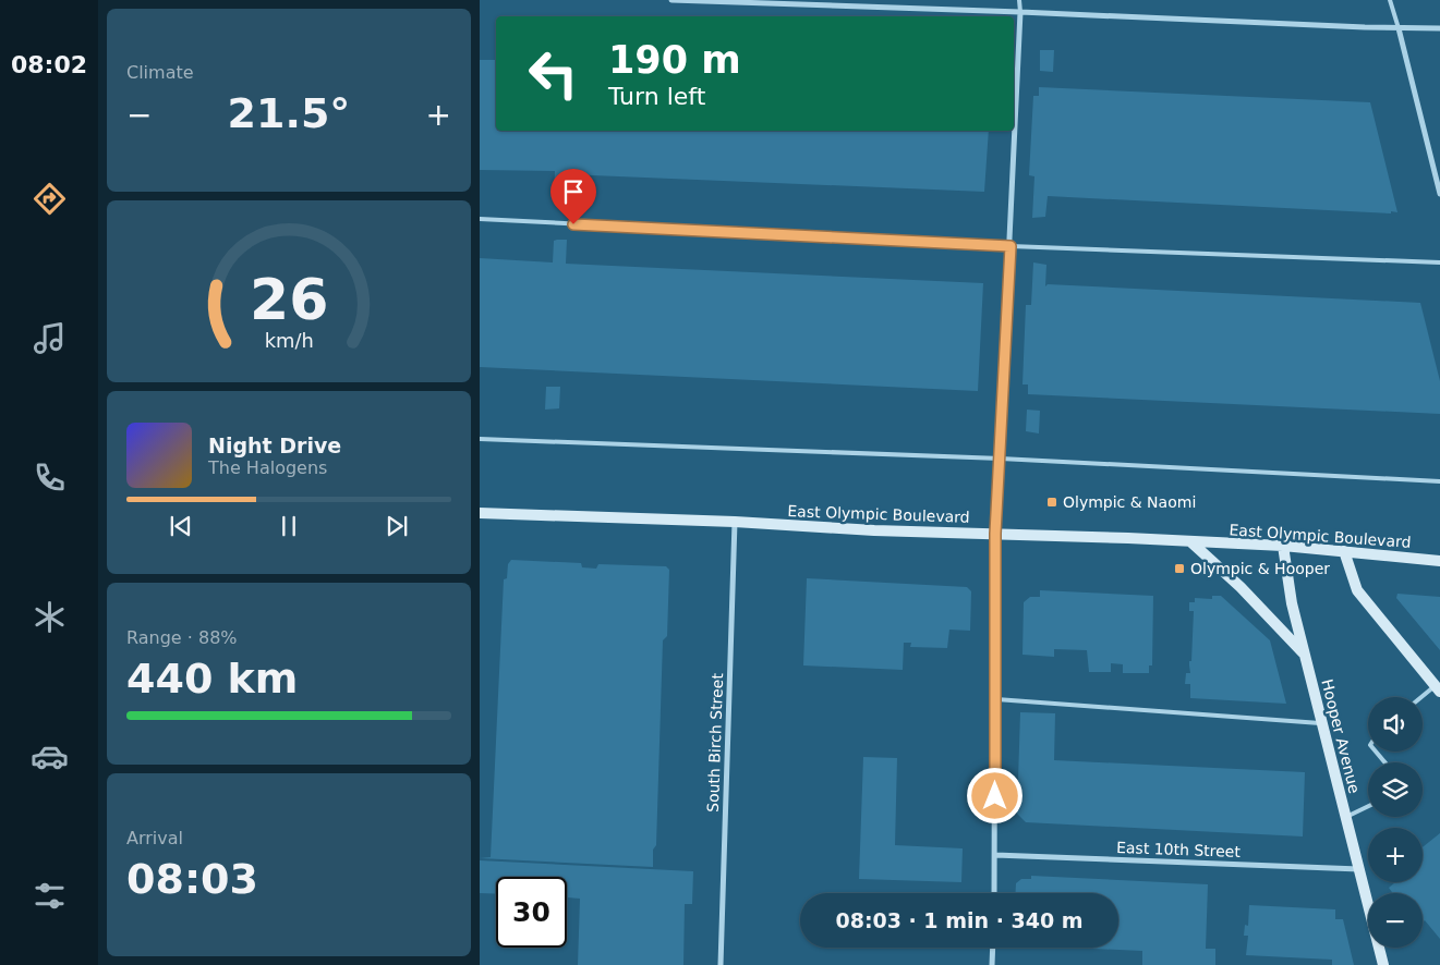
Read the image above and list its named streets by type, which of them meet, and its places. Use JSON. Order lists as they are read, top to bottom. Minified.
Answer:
{"streets":{"main road":["East Olympic Boulevard","Hooper Avenue"],"street":["South Birch Street","East 10th Street"]},"crossings":[["East Olympic Boulevard","Hooper Avenue"],["East Olympic Boulevard","South Birch Street"],["Hooper Avenue","East 10th Street"]],"places":{"transit":["Olympic & Naomi","Olympic & Hooper"]},"page":{"tabs":"08:02","tile":["Climate",["Range · 88%","440 km"],["Arrival","08:03"]],"turn":["190 m","Turn left"],"heat":["−","21.5°","+"],"song":["Night Drive","The Halogens"],"map_buttons":["+","−"],"limit":"30","trip":"08:03 · 1 min · 340 m","gauge":["26","km/h"]}}
